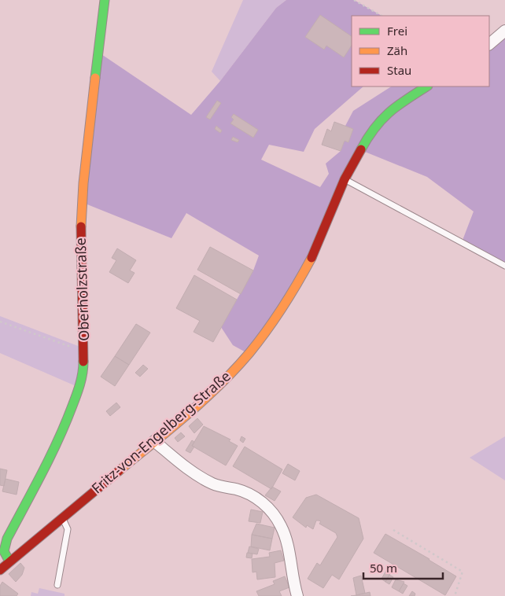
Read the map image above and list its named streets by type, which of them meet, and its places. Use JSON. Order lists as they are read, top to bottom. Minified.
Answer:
{"streets":{"street":["Oberholzstraße","Fritz-von-Engelberg-Straße"]},"crossings":[["Oberholzstraße","Fritz-von-Engelberg-Straße"]],"legend":["Frei","Zäh","Stau"],"scale_bar":"50 m"}
